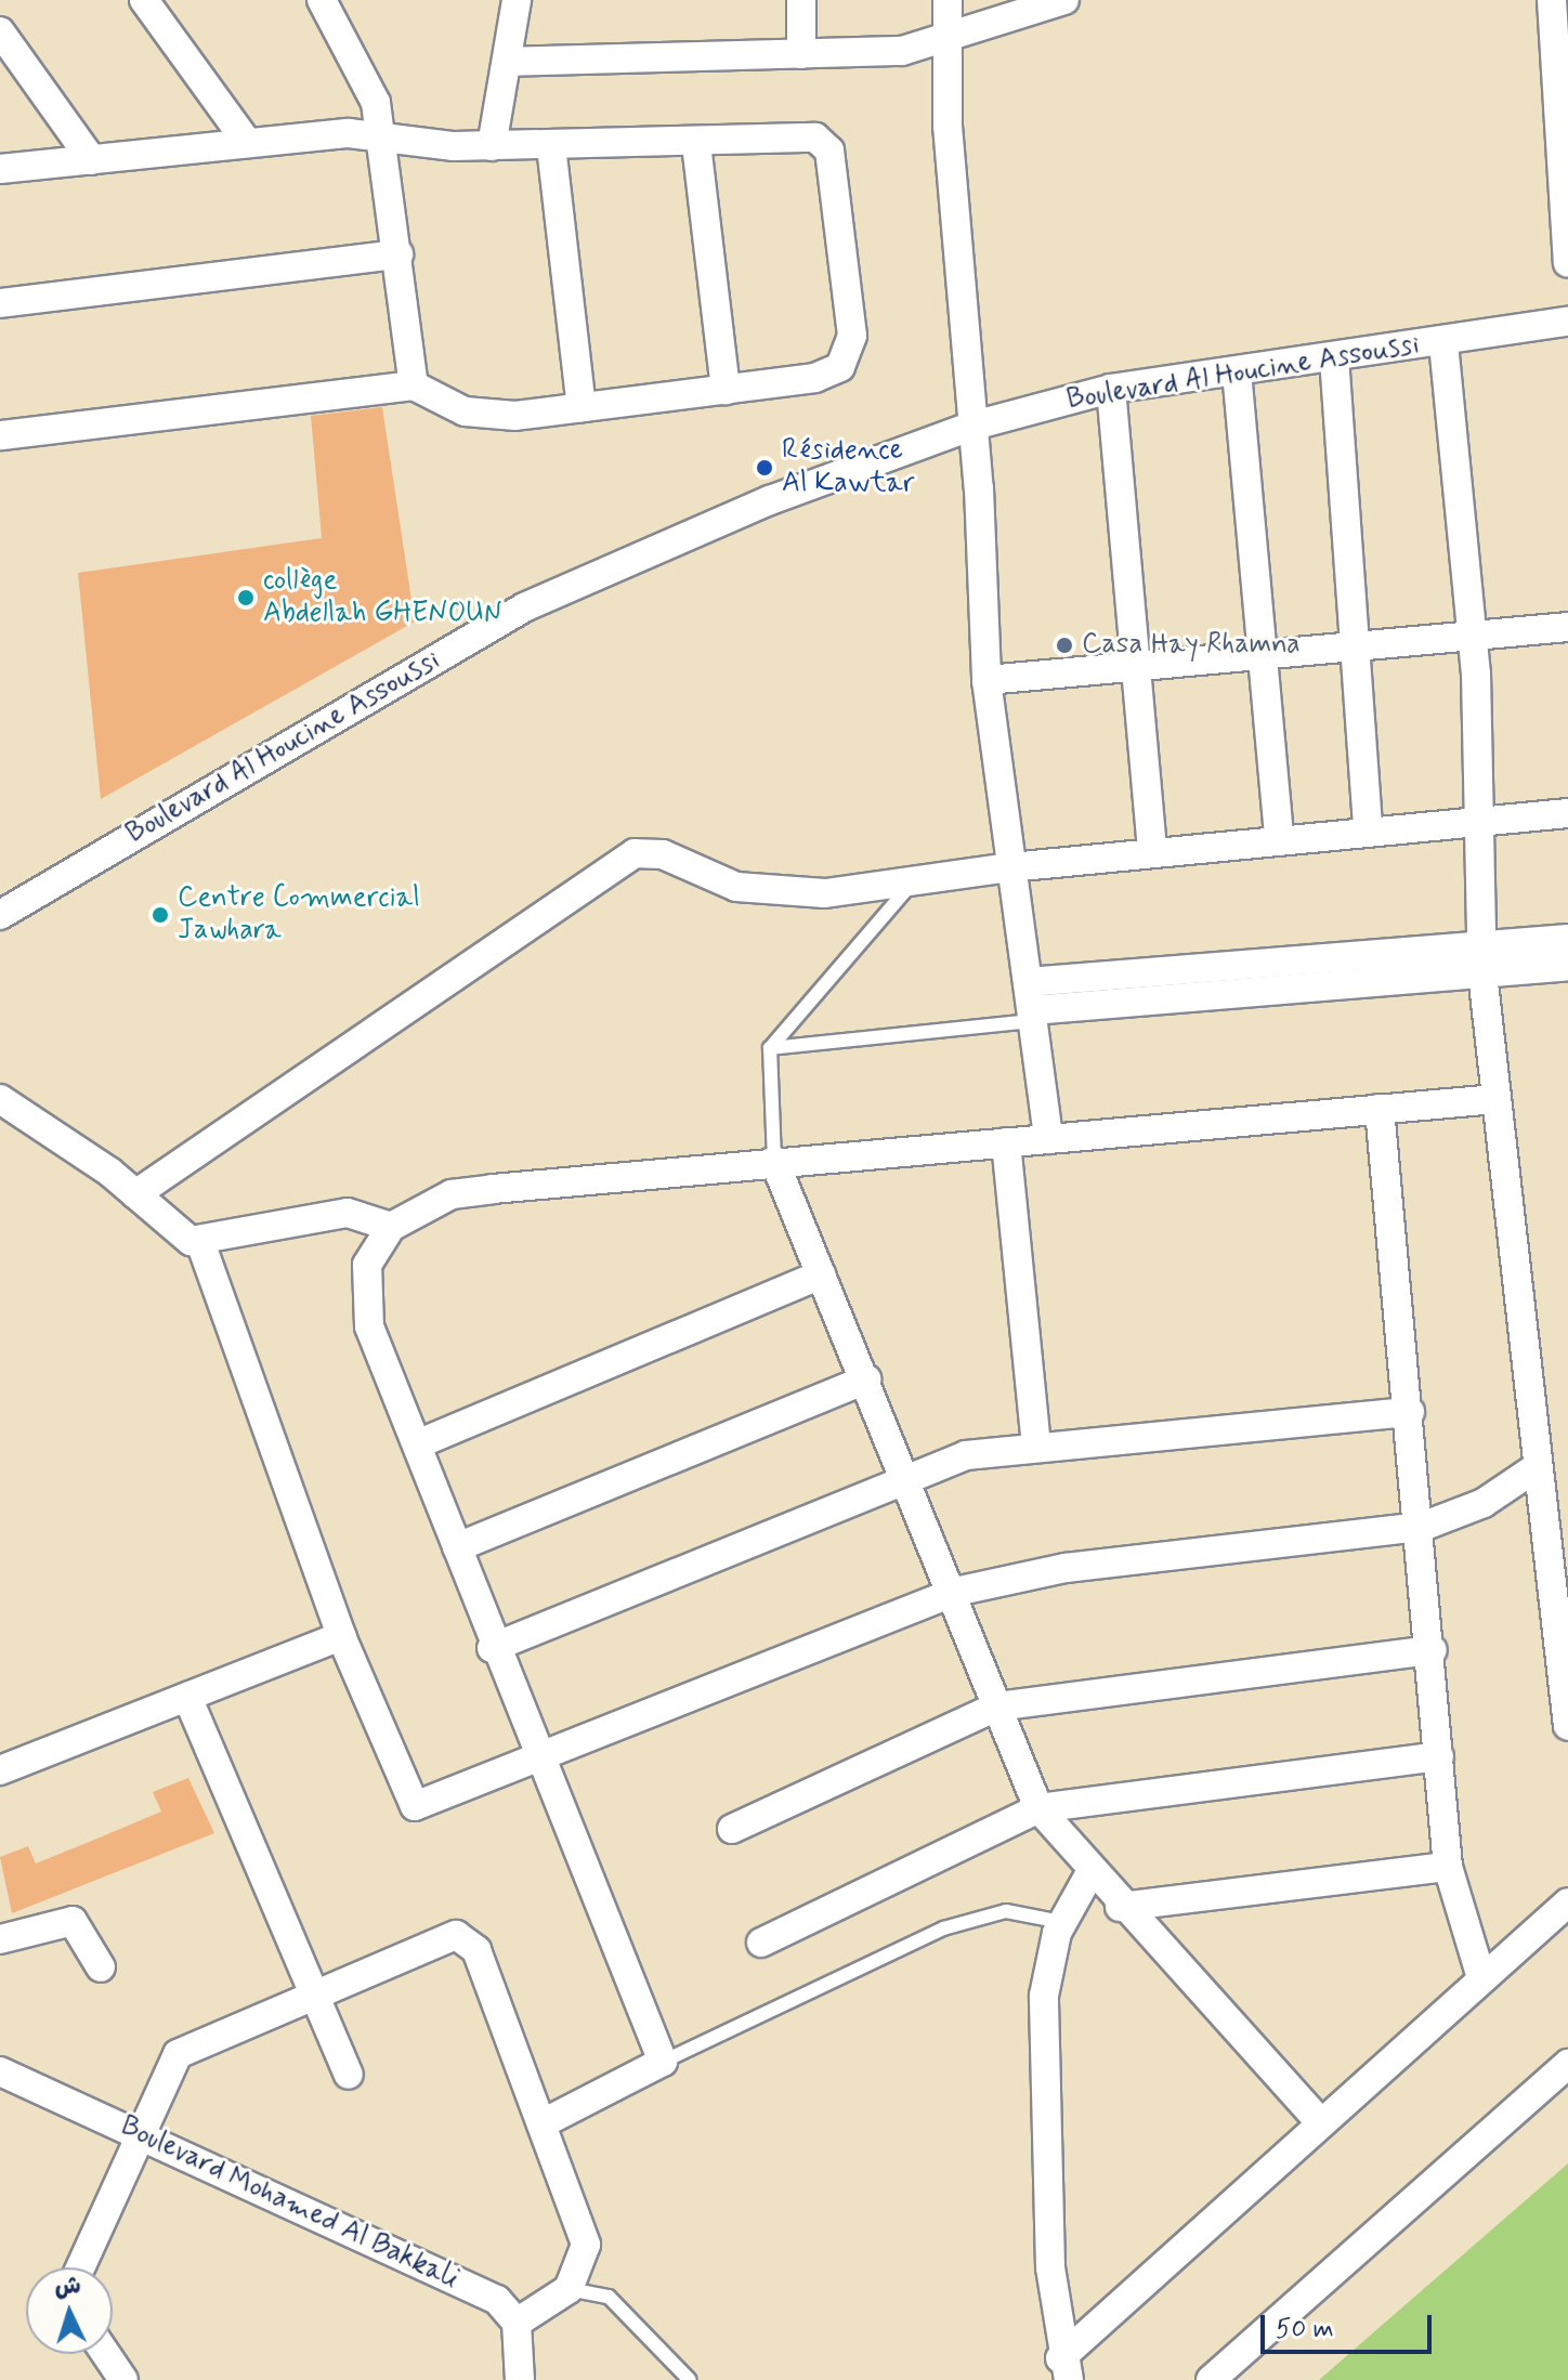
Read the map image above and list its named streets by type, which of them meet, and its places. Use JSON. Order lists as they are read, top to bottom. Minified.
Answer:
{"streets":{"street":["Boulevard Al Houcine Assoussi","Boulevard Mohamed Al Bakkali"]},"places":["Résidence Al Kawtar","collège Abdellah GHENOUN","Casa Hay Rhamna","Centre Commercial Jawhara"],"scale_bar":"50 m","north":"top"}
